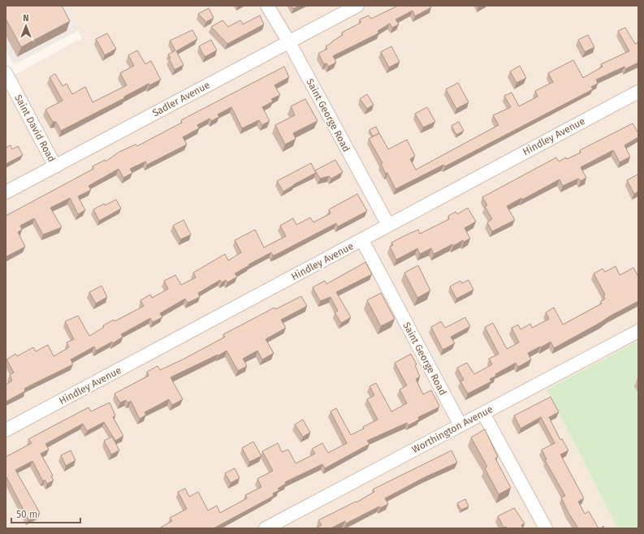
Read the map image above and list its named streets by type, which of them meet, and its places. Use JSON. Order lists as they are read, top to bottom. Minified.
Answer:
{"streets":{"street":["Sadler Avenue","Saint George Road","Saint David Road","Hindley Avenue","Worthington Avenue"]},"crossings":[["Sadler Avenue","Saint George Road"],["Sadler Avenue","Saint David Road"],["Saint George Road","Hindley Avenue"],["Saint George Road","Worthington Avenue"]],"scale_bar":"50 m","north":"top"}
